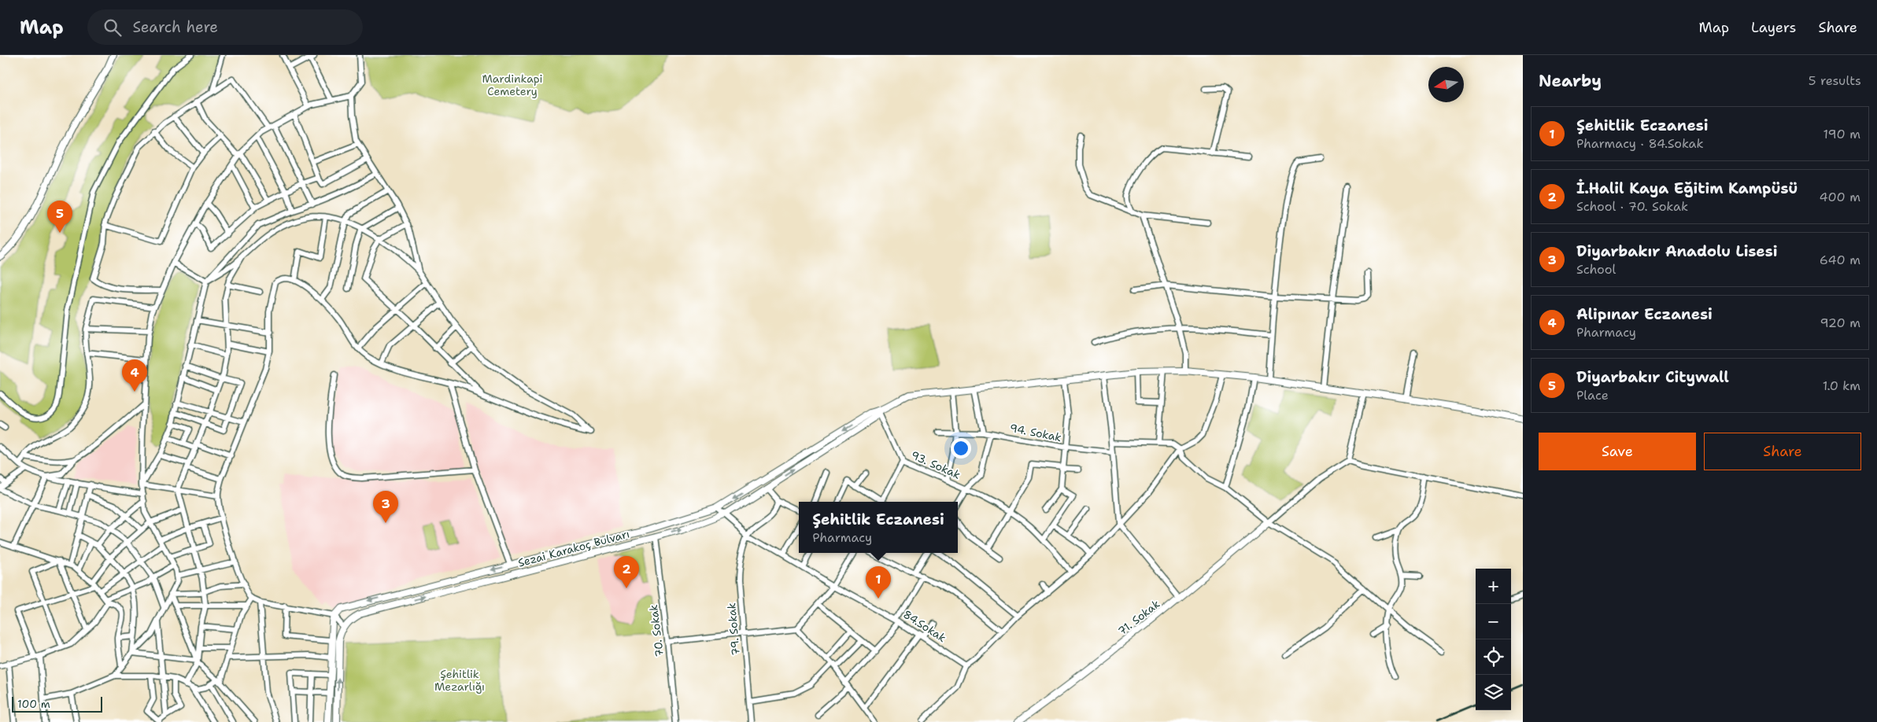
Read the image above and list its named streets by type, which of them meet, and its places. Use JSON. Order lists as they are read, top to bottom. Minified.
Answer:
{"streets":{"street":["94. Sokak","93. Sokak","Sezai Karakoç Bulvarı","71. Sokak","84.Sokak","79. Sokak","70. Sokak"]},"crossings":[["93. Sokak","Sezai Karakoç Bulvarı"],["Sezai Karakoç Bulvarı","84.Sokak"],["Sezai Karakoç Bulvarı","70. Sokak"],["84.Sokak","79. Sokak"]],"parks":["Mardinkapi Cemetery","Şehitlik Mezarlığı"],"scale_bar":"100 m","north":"left","page":{"header":"Map","search":"Search here","nav":["Map","Layers","Share"],"heading":["Nearby","5 results"],"list":[{"mark":"1","name":"Şehitlik Eczanesi","note":"Pharmacy · 84.Sokak","value":"190 m"},{"mark":"2","name":"İ.Halil Kaya Eğitim Kampüsü","note":"School · 70. Sokak","value":"400 m"},{"mark":"3","name":"Diyarbakır Anadolu Lisesi","note":"School","value":"640 m"},{"mark":"4","name":"Alipınar Eczanesi","note":"Pharmacy","value":"920 m"},{"mark":"5","name":"Diyarbakır Citywall","note":"Place","value":"1.0 km"}],"pins":["5","4","3","2","1"],"buttons":["Save","Share"],"popup":["Şehitlik Eczanesi","Pharmacy"],"map_buttons":["+","−"],"scale":"100 m"}}
